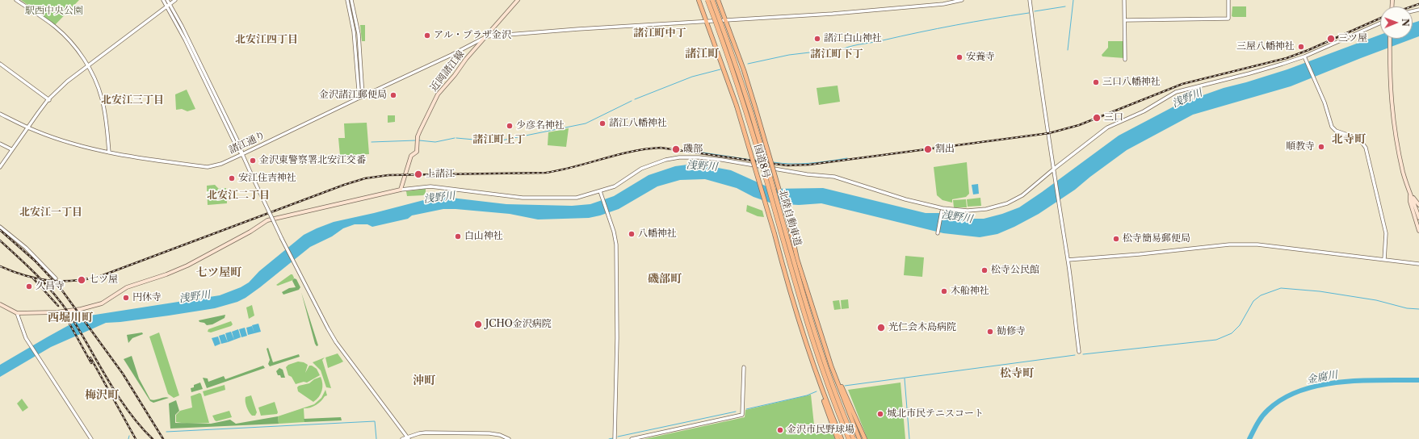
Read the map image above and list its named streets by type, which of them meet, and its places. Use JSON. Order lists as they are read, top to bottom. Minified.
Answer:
{"streets":{"highway":["国道8号","北陸自動車道"],"main road":["近岡諸江線"],"street":["諸江通り"]},"crossings":[["近岡諸江線","諸江通り"]],"districts":["諸江町中丁","北安江四丁目","諸江町","諸江町下丁","北安江三丁目","諸江町上丁","北寺町","北安江二丁目","北安江一丁目","七ツ屋町","磯部町","西堀川町","松寺町","沖町","梅沢町"],"water":["浅野川","金腐川"],"parks":["駅西中央公園"],"places":["アル・プラザ金沢","諸江白山神社","三ツ屋","三屋八幡神社","安養寺","三口八幡神社","金沢諸江郵便局","三口","諸江八幡神社","少彦名神社","順教寺","磯部","割出","金沢東警察署北安江交番","上諸江","安江住吉神社","八幡神社","白山神社","松寺簡易郵便局","松寺公民館","七ツ屋","久昌寺","木船神社","円休寺","JCHO金沢病院","光仁会木島病院","勧修寺","城北市民テニスコート","金沢市民野球場"],"north":"right"}
